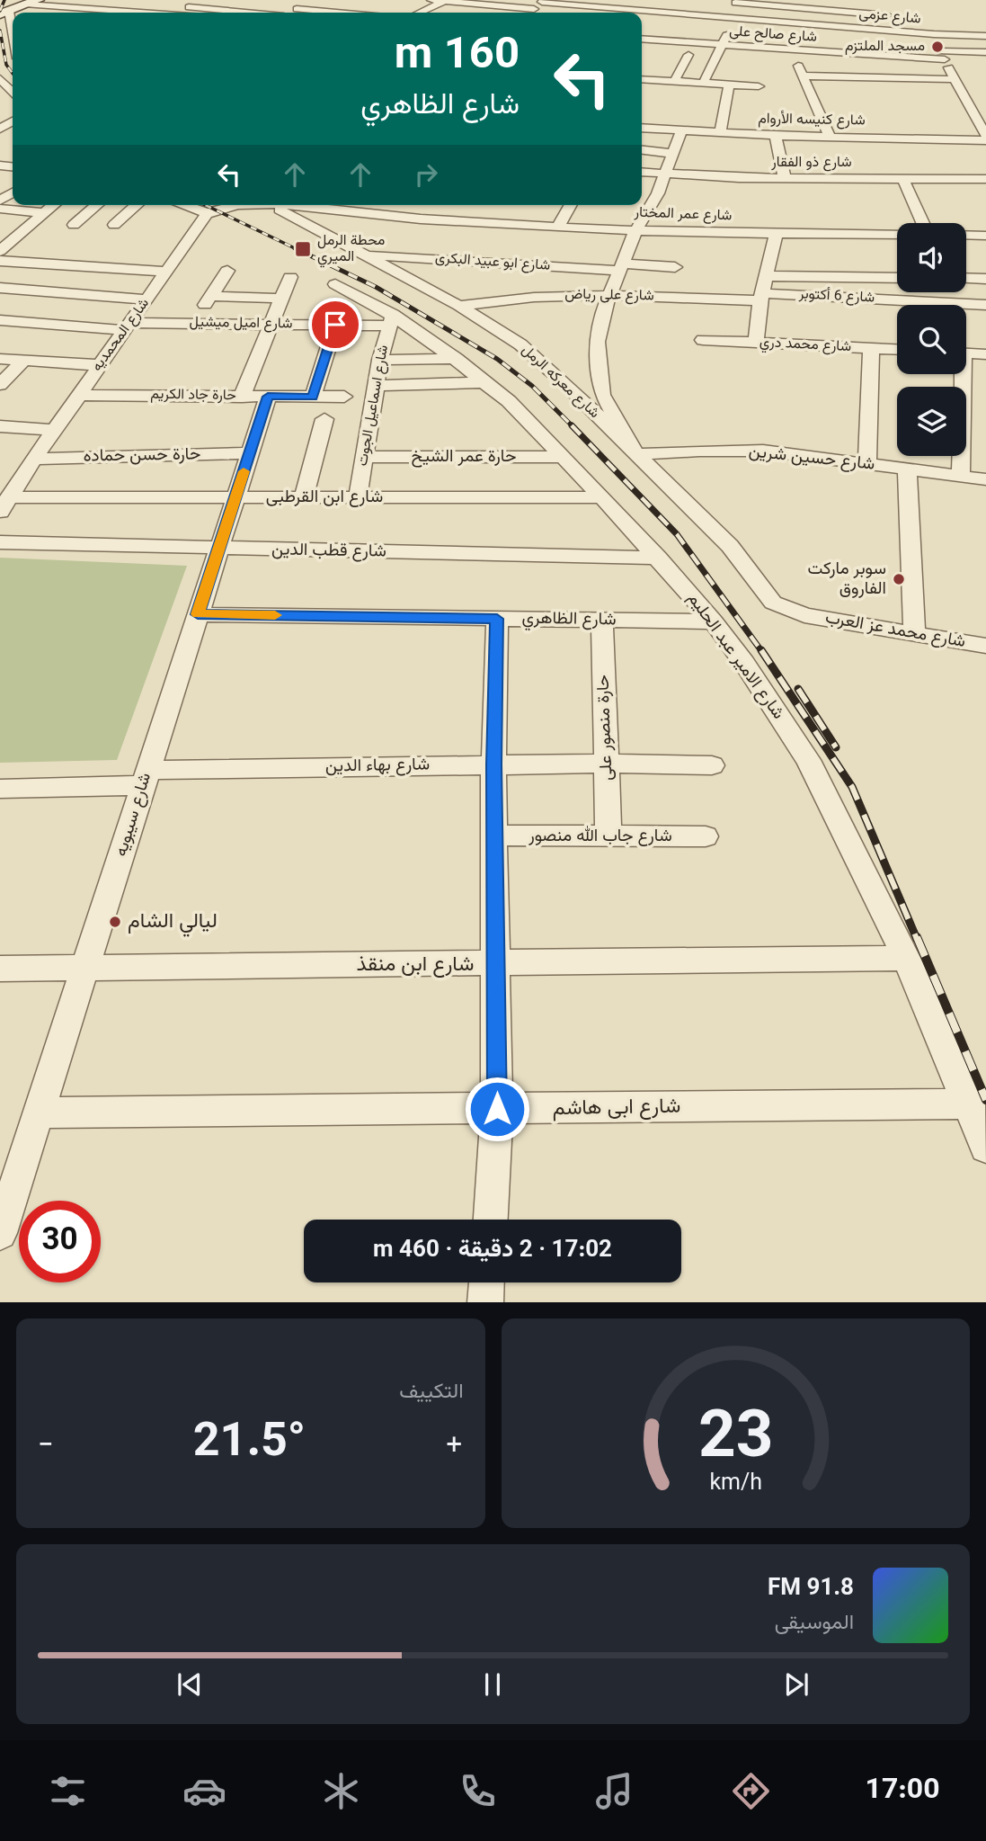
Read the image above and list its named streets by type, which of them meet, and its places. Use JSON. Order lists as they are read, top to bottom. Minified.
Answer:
{"streets":{"street":["شارع عزمى","شارع صالح على","شارع كنيسه الأروام","شارع ذو الفقار","شارع عمر المختار","شارع ابو عبيد البكرى","شارع على رياض","شارع 6 أكتوبر","شارع اميل ميشيل","شارع المحمديه","شارع محمد دري","شارع معركه الرمل","حارة جاد الكريم","شارع اسماعيل الجوت","حارة حسن حماده","حارة عمر الشيخ","شارع حسين شرين","شارع ابن القرطبى","شارع قطب الدين","شارع الظاهري","شارع محمد عز العرب","شارع الامير عبد الحليم","حارة منصور على","شارع بهاء الدين","شارع سيبويه","شارع جاب الله منصور","شارع ابن منقذ","شارع ابى هاشم"]},"crossings":[["شارع عزمى","شارع صالح على"],["شارع ابو عبيد البكرى","شارع معركه الرمل"],["شارع على رياض","شارع 6 أكتوبر"],["شارع على رياض","شارع معركه الرمل"],["شارع اميل ميشيل","شارع المحمديه"],["شارع اميل ميشيل","شارع اسماعيل الجوت"],["شارع اميل ميشيل","شارع الامير عبد الحليم"],["شارع المحمديه","حارة جاد الكريم"],["شارع المحمديه","حارة حسن حماده"],["شارع المحمديه","شارع ابن القرطبى"],["شارع معركه الرمل","شارع حسين شرين"],["شارع معركه الرمل","شارع محمد عز العرب"],["حارة جاد الكريم","شارع سيبويه"],["شارع اسماعيل الجوت","حارة عمر الشيخ"],["شارع اسماعيل الجوت","شارع ابن القرطبى"],["شارع اسماعيل الجوت","شارع الامير عبد الحليم"],["حارة حسن حماده","شارع سيبويه"],["حارة عمر الشيخ","شارع الامير عبد الحليم"],["شارع ابن القرطبى","شارع الامير عبد الحليم"],["شارع ابن القرطبى","شارع سيبويه"],["شارع قطب الدين","شارع الامير عبد الحليم"],["شارع قطب الدين","شارع سيبويه"],["شارع الظاهري","شارع الامير عبد الحليم"],["شارع الظاهري","حارة منصور على"],["شارع الظاهري","شارع سيبويه"],["شارع الامير عبد الحليم","شارع ابن منقذ"],["شارع الامير عبد الحليم","شارع ابى هاشم"],["حارة منصور على","شارع بهاء الدين"],["حارة منصور على","شارع جاب الله منصور"],["شارع بهاء الدين","شارع سيبويه"],["شارع سيبويه","شارع ابن منقذ"],["شارع سيبويه","شارع ابى هاشم"]],"places":{"other":["مسجد الملتزم","سوبر ماركت الفاروق","ليالي الشام"],"transit":["محطة الرمل الميري"]},"page":{"turn":["160 m","شارع الظاهري"],"limit":"30","trip":"17:02 · 2 دقيقة · 460 m","tile":"التكييف","heat":["−","21.5°","+"],"song":["91.8 FM","الموسيقى"],"tabs":"17:00","gauge":["23","km/h"]}}
